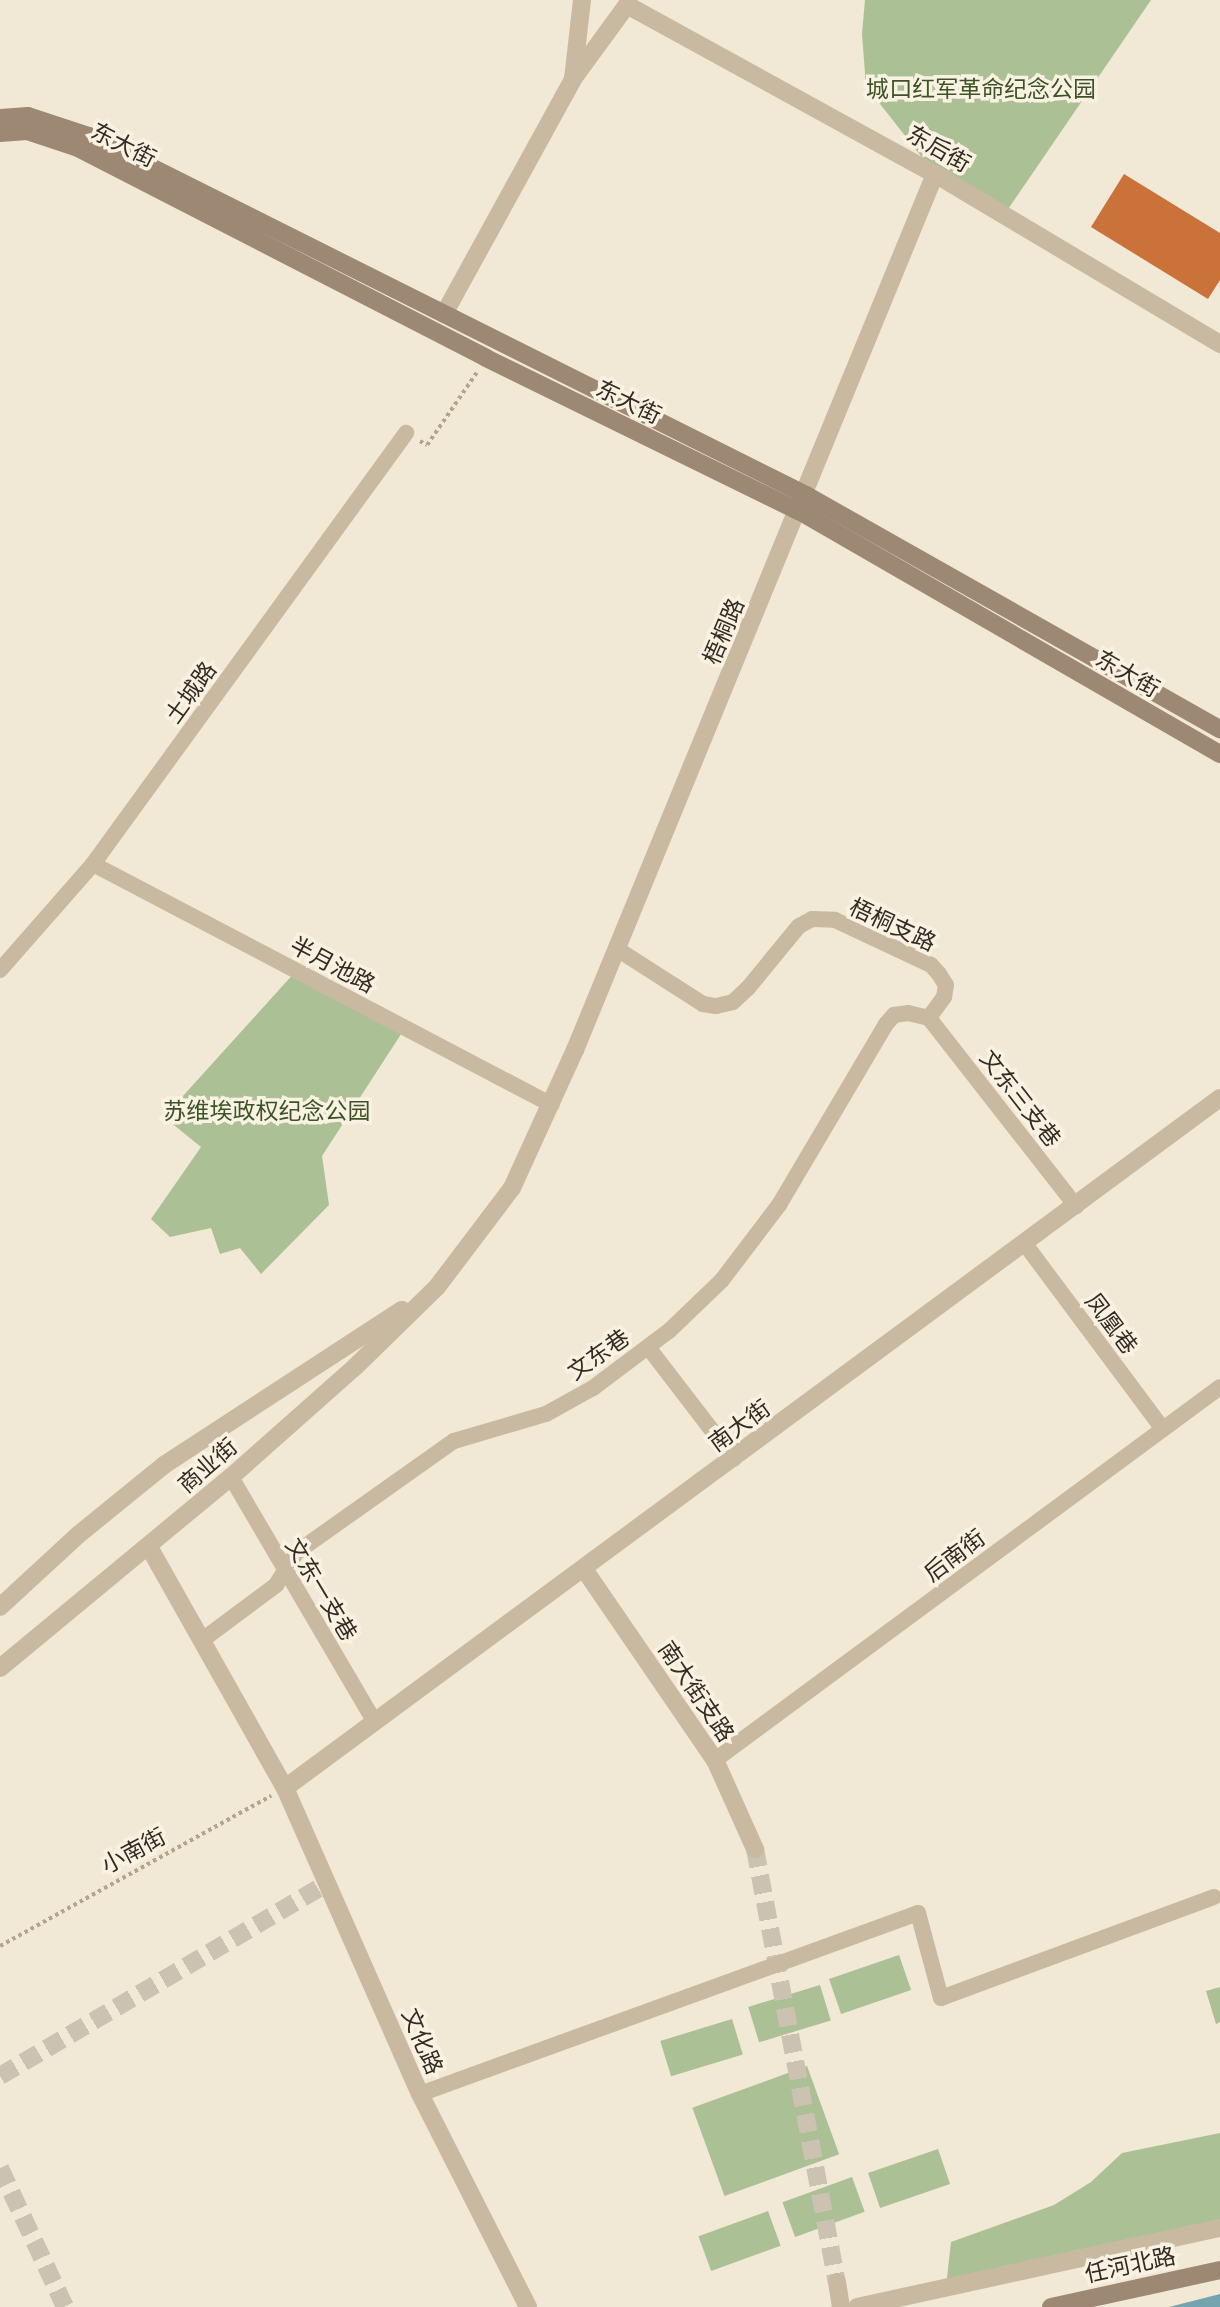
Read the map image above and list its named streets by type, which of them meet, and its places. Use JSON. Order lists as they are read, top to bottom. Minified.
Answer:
{"streets":{"main road":["东大街","任河北路"],"street":["东后街","梧桐路","土城路","梧桐支路","半月池路","文东三支巷","凤凰巷","文东巷","南大街","商业街","后南街","文东一支巷","南大街支路","文化路"],"path":["小南街"]},"crossings":[["东大街","梧桐路"],["东后街","梧桐路"],["梧桐路","梧桐支路"],["梧桐路","半月池路"],["梧桐路","商业街"],["土城路","半月池路"],["梧桐支路","文东三支巷"],["梧桐支路","文东巷"],["半月池路","商业街"],["文东三支巷","文东巷"],["文东三支巷","南大街"],["凤凰巷","南大街"],["凤凰巷","后南街"],["文东巷","文东一支巷"],["文东巷","文化路"],["南大街","文东一支巷"],["南大街","南大街支路"],["南大街","小南街"],["南大街","文化路"],["商业街","文东一支巷"],["商业街","文化路"],["后南街","南大街支路"],["小南街","文化路"]],"parks":["城口红军革命纪念公园","苏维埃政权纪念公园"]}
